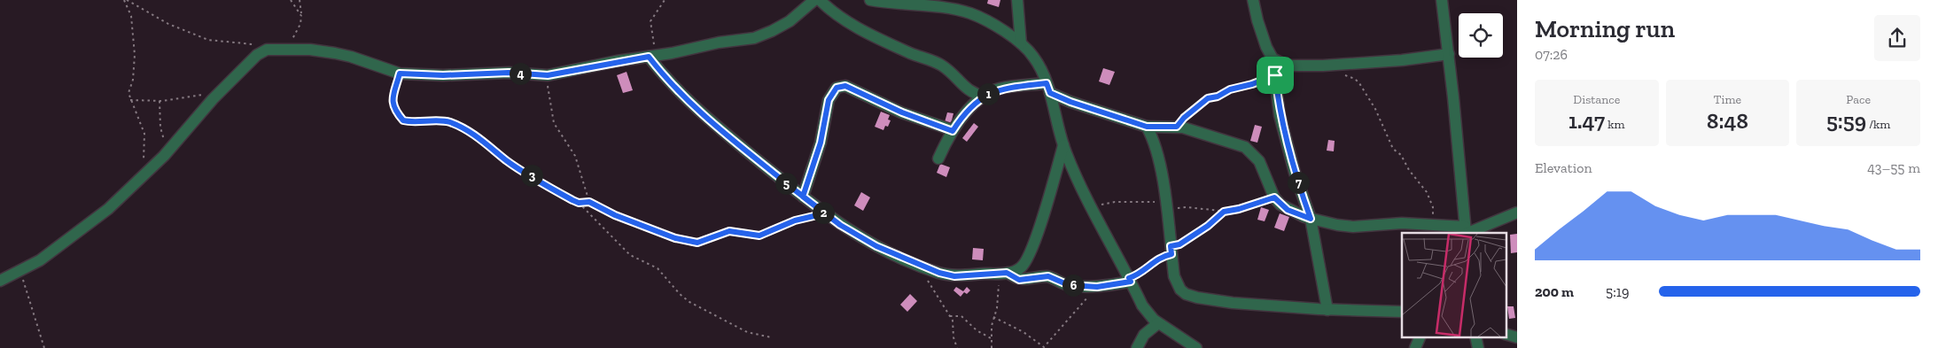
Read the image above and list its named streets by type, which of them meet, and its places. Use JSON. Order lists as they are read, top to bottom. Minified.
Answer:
{"page":{"heading":["Morning run","07:26"],"pins":["4","1","3","7","5","2","6"],"stats":[["Distance","1.47 km"],["Time","8:48"],["Pace","5:59 /km"]],"chart":["Elevation","43–55 m"],"list":[{"name":"200 m","note":"5:19"}]}}
